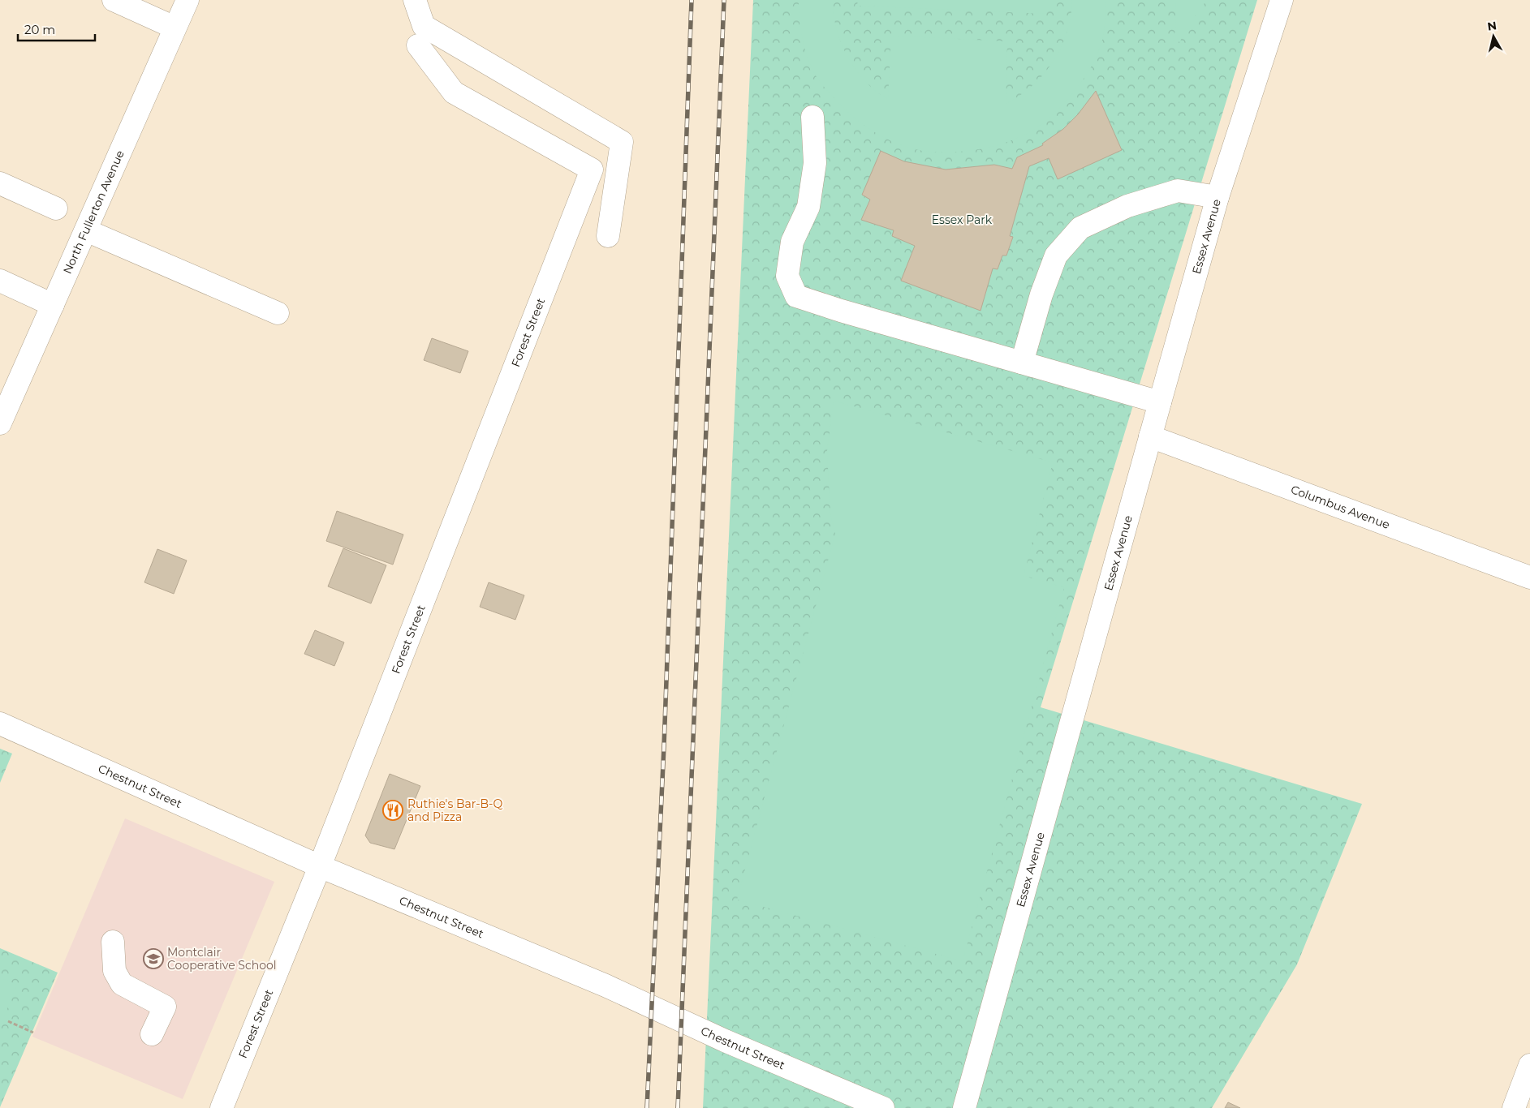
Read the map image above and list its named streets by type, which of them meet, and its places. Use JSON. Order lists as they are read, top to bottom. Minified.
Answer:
{"streets":{"street":["North Fullerton Avenue","Essex Avenue","Forest Street","Columbus Avenue","Chestnut Street"]},"crossings":[["Essex Avenue","Columbus Avenue"],["Forest Street","Chestnut Street"]],"parks":["Essex Park"],"places":{"restaurant":["Ruthie's Bar-B-Q and Pizza"],"school or university":["Montclair Cooperative School"]},"scale_bar":"20 m","north":"top"}
